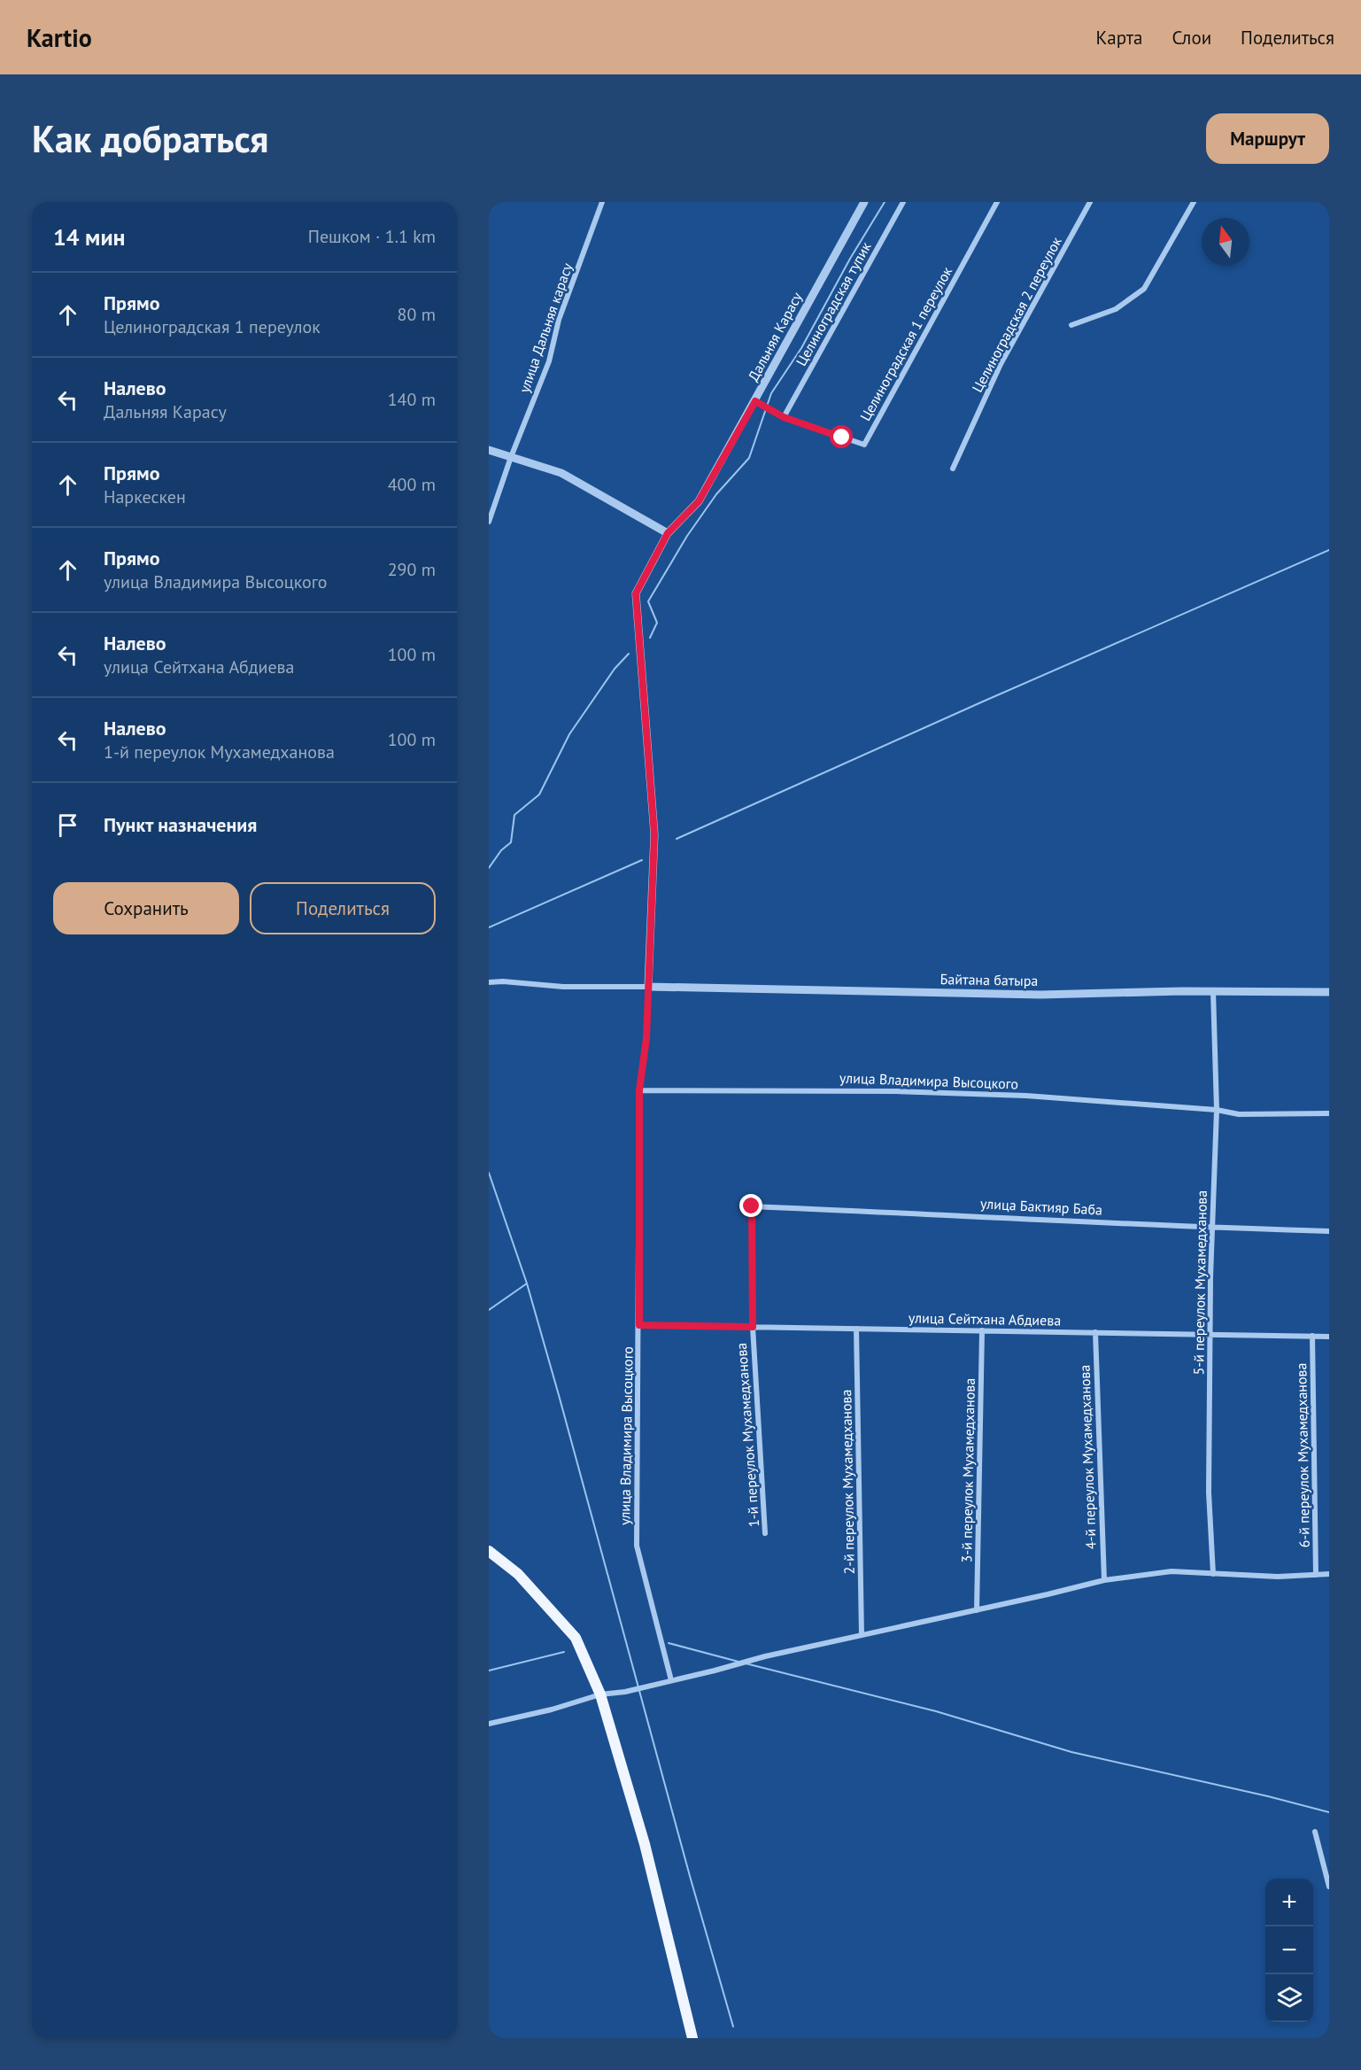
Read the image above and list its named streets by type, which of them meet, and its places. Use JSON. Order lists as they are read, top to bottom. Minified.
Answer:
{"streets":{"street":["Целиноградская тупик","Целиноградская 2 переулок","улица Дальняя карасу","Дальняя Карасу","Целиноградская 1 переулок","Байтана батыра","улица Владимира Высоцкого","улица Бактияр Баба","5-й переулок Мухамедханова","улица Сейтхана Абдиева","1-й переулок Мухамедханова","6-й переулок Мухамедханова","4-й переулок Мухамедханова","3-й переулок Мухамедханова","2-й переулок Мухамедханова"]},"crossings":[["Целиноградская тупик","Целиноградская 1 переулок"],["Дальняя Карасу","Байтана батыра"],["Дальняя Карасу","улица Владимира Высоцкого"],["Байтана батыра","улица Владимира Высоцкого"],["Байтана батыра","5-й переулок Мухамедханова"],["улица Владимира Высоцкого","5-й переулок Мухамедханова"],["улица Владимира Высоцкого","улица Сейтхана Абдиева"],["улица Бактияр Баба","5-й переулок Мухамедханова"],["улица Бактияр Баба","1-й переулок Мухамедханова"],["5-й переулок Мухамедханова","улица Сейтхана Абдиева"],["улица Сейтхана Абдиева","1-й переулок Мухамедханова"],["улица Сейтхана Абдиева","6-й переулок Мухамедханова"],["улица Сейтхана Абдиева","4-й переулок Мухамедханова"],["улица Сейтхана Абдиева","3-й переулок Мухамедханова"],["улица Сейтхана Абдиева","2-й переулок Мухамедханова"]],"north":"top","page":{"header":"Kartio","nav":["Карта","Слои","Поделиться"],"buttons":["Маршрут",["Сохранить","Поделиться"]],"title":"Как добраться","heading":["14 мин","Пешком · 1.1 km"],"list":[["Прямо","Целиноградская 1 переулок","80 m"],["Налево","Дальняя Карасу","140 m"],["Прямо","Наркескен","400 m"],["Прямо","улица Владимира Высоцкого","290 m"],["Налево","улица Сейтхана Абдиева","100 m"],["Налево","1-й переулок Мухамедханова","100 m"],"Пункт назначения"],"map_buttons":["+","−"]}}
